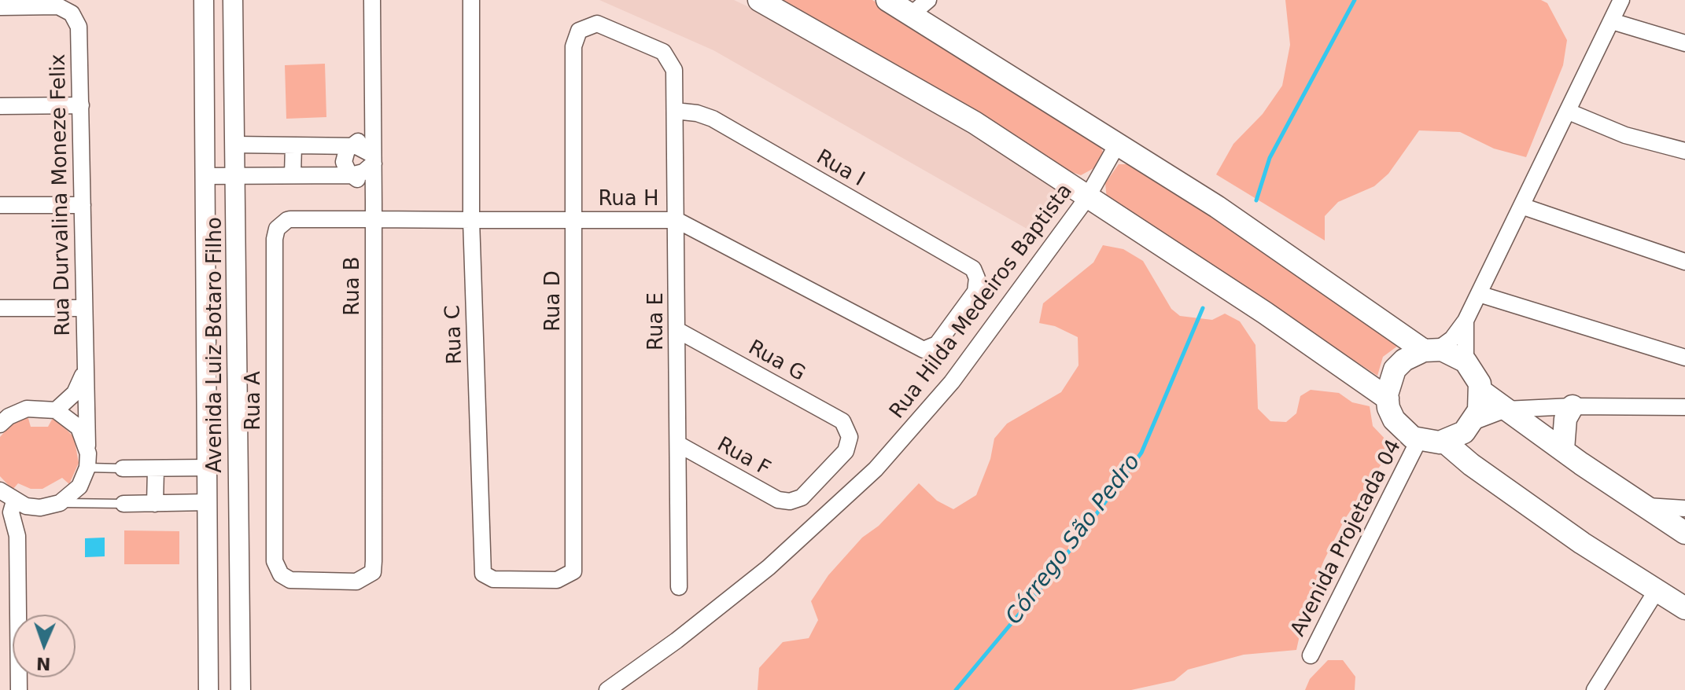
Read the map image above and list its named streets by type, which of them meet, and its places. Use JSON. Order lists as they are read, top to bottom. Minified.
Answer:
{"streets":{"street":["Rua I","Rua Durvalina Moneze Felix","Rua H","Rua B","Rua D","Rua Hilda Medeiros Baptista","Rua E","Rua C","Avenida Luiz Botaro Filho","Rua G","Rua A","Rua F","Avenida Projetada 04"]},"crossings":[["Rua I","Rua H"],["Rua I","Rua E"],["Rua H","Rua B"],["Rua H","Rua D"],["Rua H","Rua E"],["Rua H","Rua C"],["Rua H","Rua A"],["Rua B","Rua A"],["Rua D","Rua E"],["Rua D","Rua C"],["Rua E","Rua G"],["Rua E","Rua F"],["Rua G","Rua F"]],"water":["Córrego São Pedro"],"north":"bottom"}
